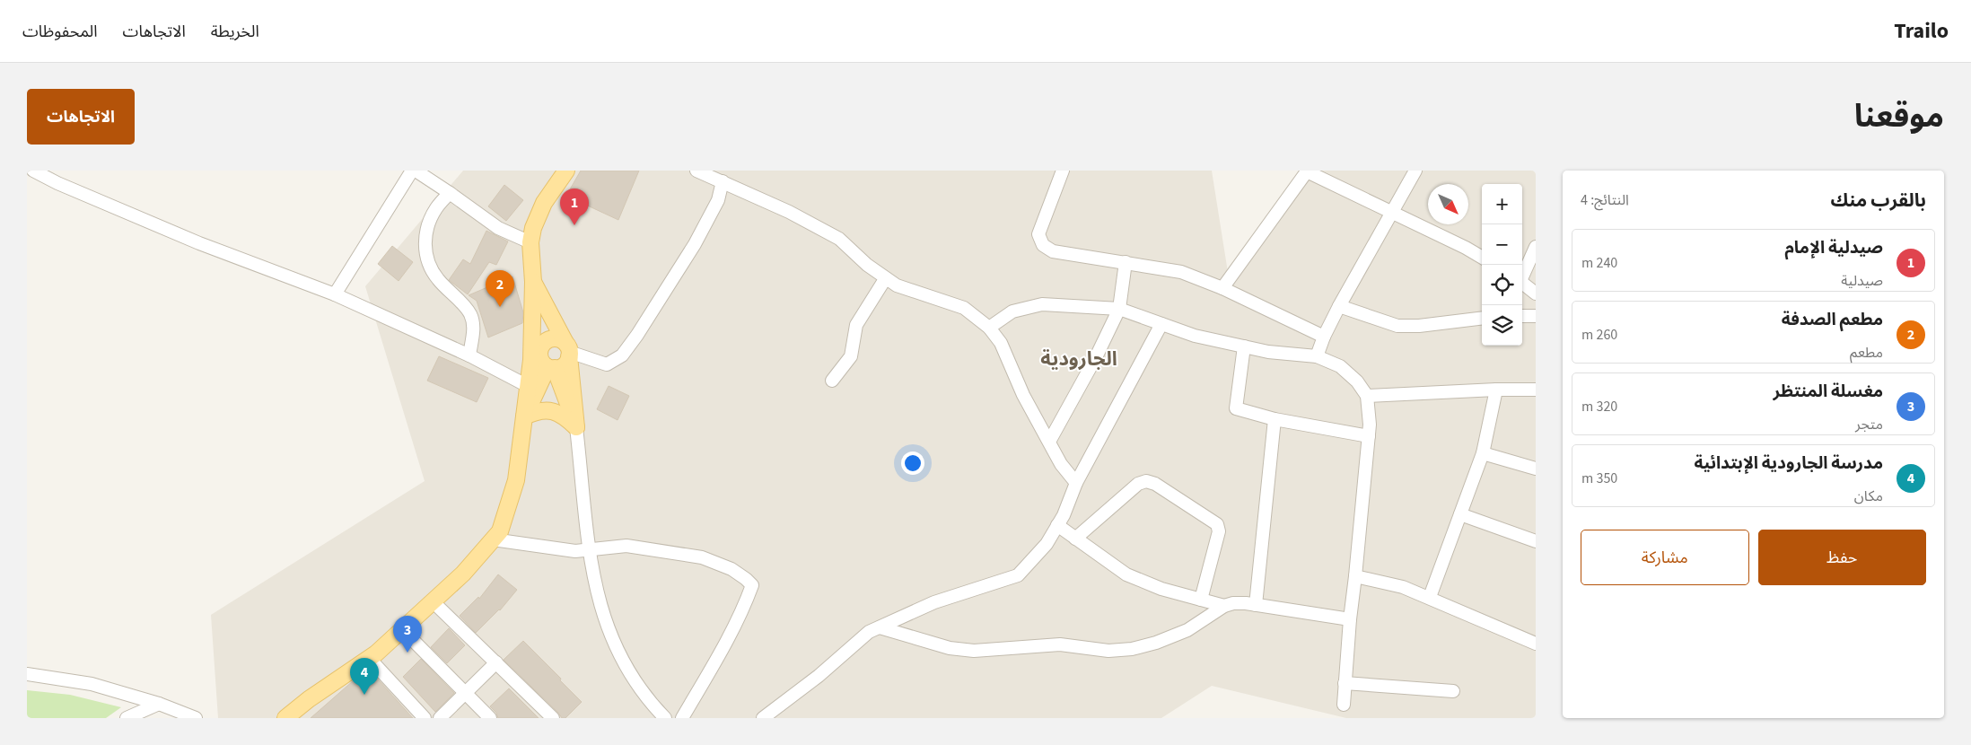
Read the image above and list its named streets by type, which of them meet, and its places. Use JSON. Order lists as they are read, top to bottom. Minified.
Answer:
{"districts":["الجارودية"],"north":"bottom right","page":{"header":"Trailo","nav":["الخريطة","الاتجاهات","المحفوظات"],"title":"موقعنا","buttons":["الاتجاهات",["حفظ","مشاركة"]],"heading":["بالقرب منك","النتائج: 4"],"map_buttons":["+","−"],"pins":["1","2","3","4"],"list":[{"mark":"1","name":"صيدلية الإمام","note":"صيدلية","value":"240 m"},{"mark":"2","name":"مطعم الصدفة","note":"مطعم","value":"260 m"},{"mark":"3","name":"مغسلة المنتظر","note":"متجر","value":"320 m"},{"mark":"4","name":"مدرسة الجارودية الإبتدائية","note":"مكان","value":"350 m"}]}}
